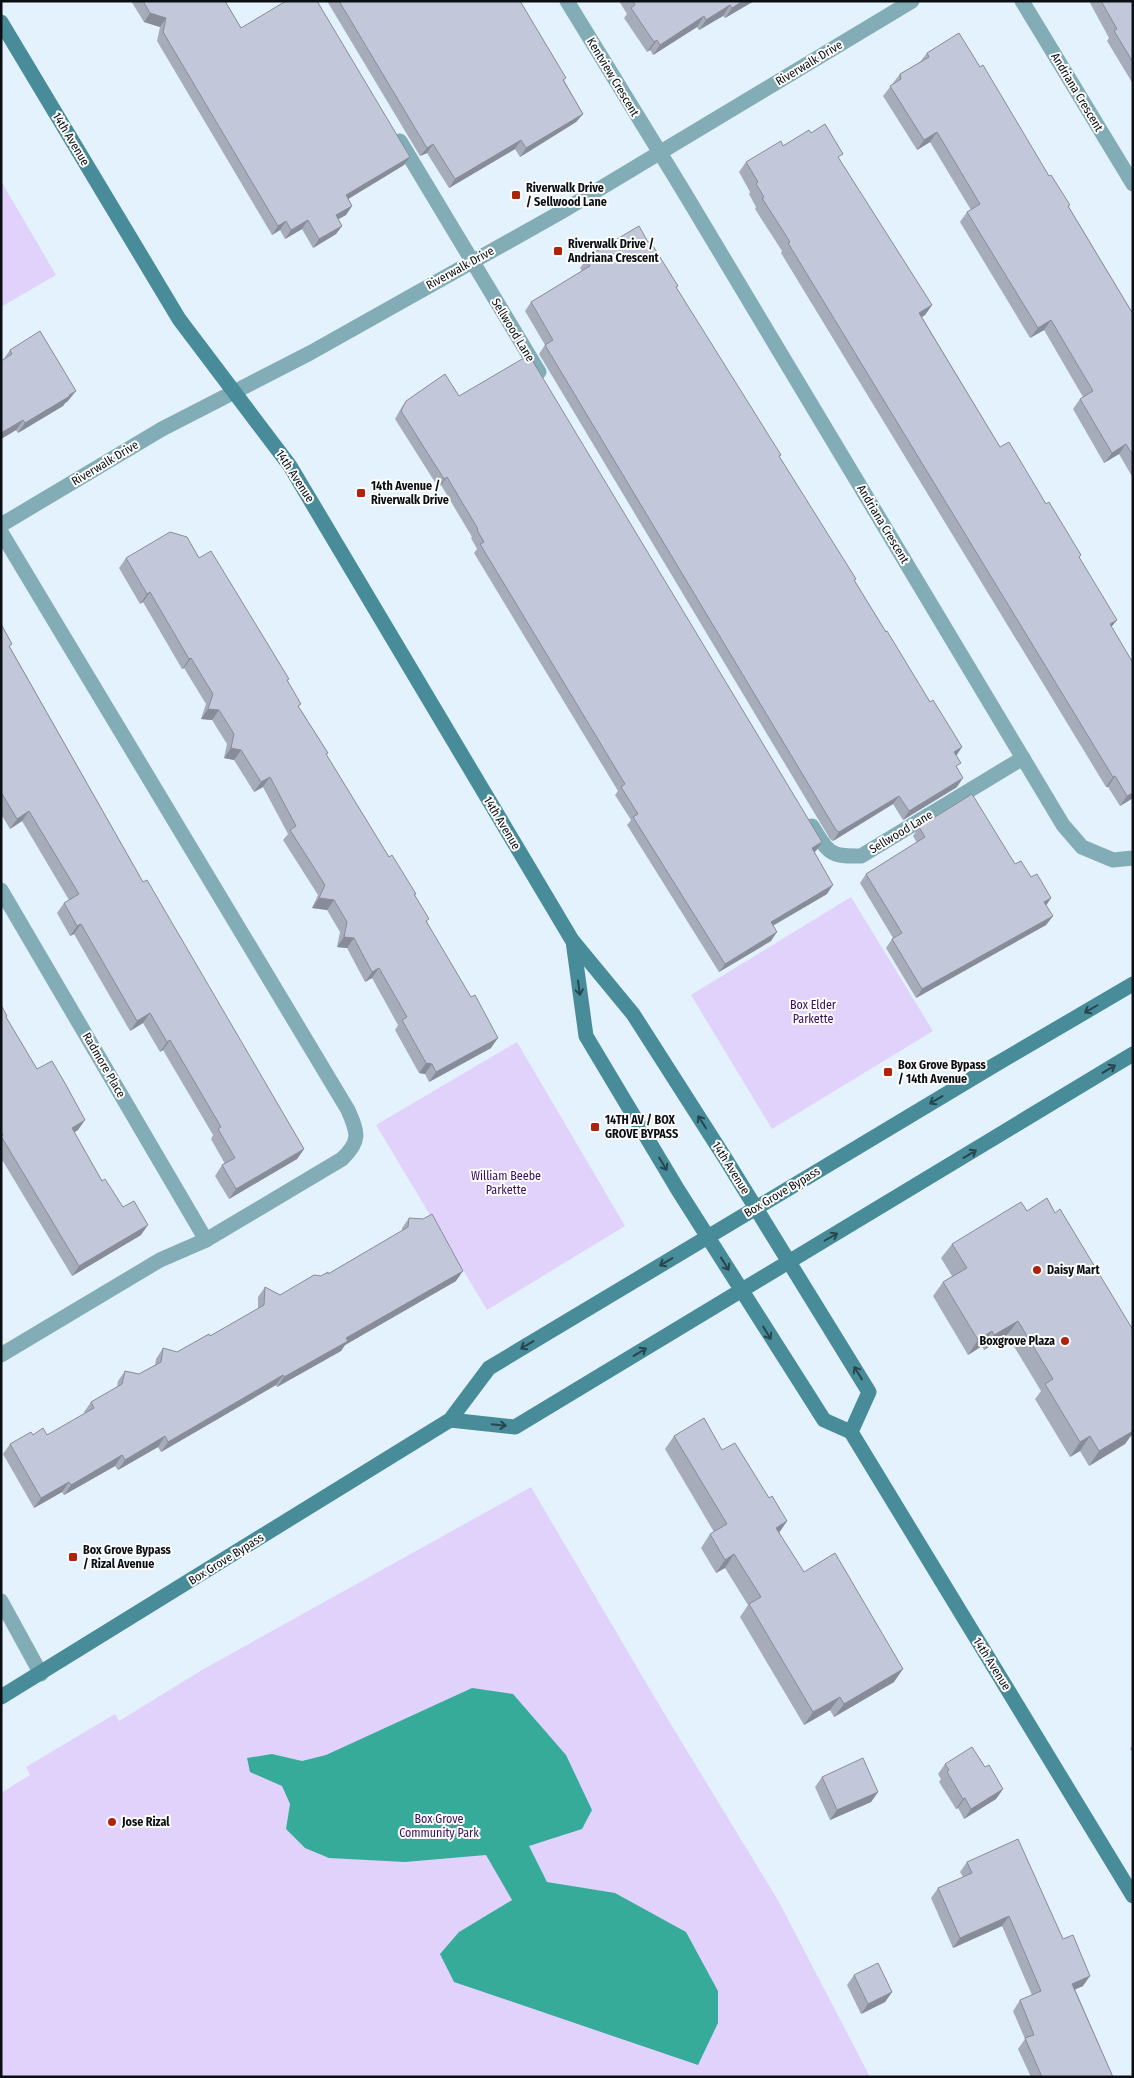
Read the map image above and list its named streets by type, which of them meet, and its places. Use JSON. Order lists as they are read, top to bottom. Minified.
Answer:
{"streets":{"main road":["14th Avenue","Box Grove Bypass"],"street":["Riverwalk Drive","Kentview Crescent","Andriana Crescent","Sellwood Lane","Radmore Place"]},"crossings":[["Riverwalk Drive","Kentview Crescent"],["Riverwalk Drive","Andriana Crescent"],["Riverwalk Drive","14th Avenue"],["Riverwalk Drive","Sellwood Lane"],["Kentview Crescent","Andriana Crescent"],["Andriana Crescent","Sellwood Lane"],["14th Avenue","Box Grove Bypass"]],"parks":["Box Elder Parkette","William Beebe Parkette","Box Grove Community Park"],"places":{"transit":["Riverwalk Drive / Sellwood Lane","Riverwalk Drive / Andriana Crescent","14th Avenue / Riverwalk Drive","Box Grove Bypass / 14th Avenue","14TH AV / BOX GROVE BYPASS","Box Grove Bypass / Rizal Avenue"],"other":["Daisy Mart","Boxgrove Plaza","Jose Rizal"]}}
